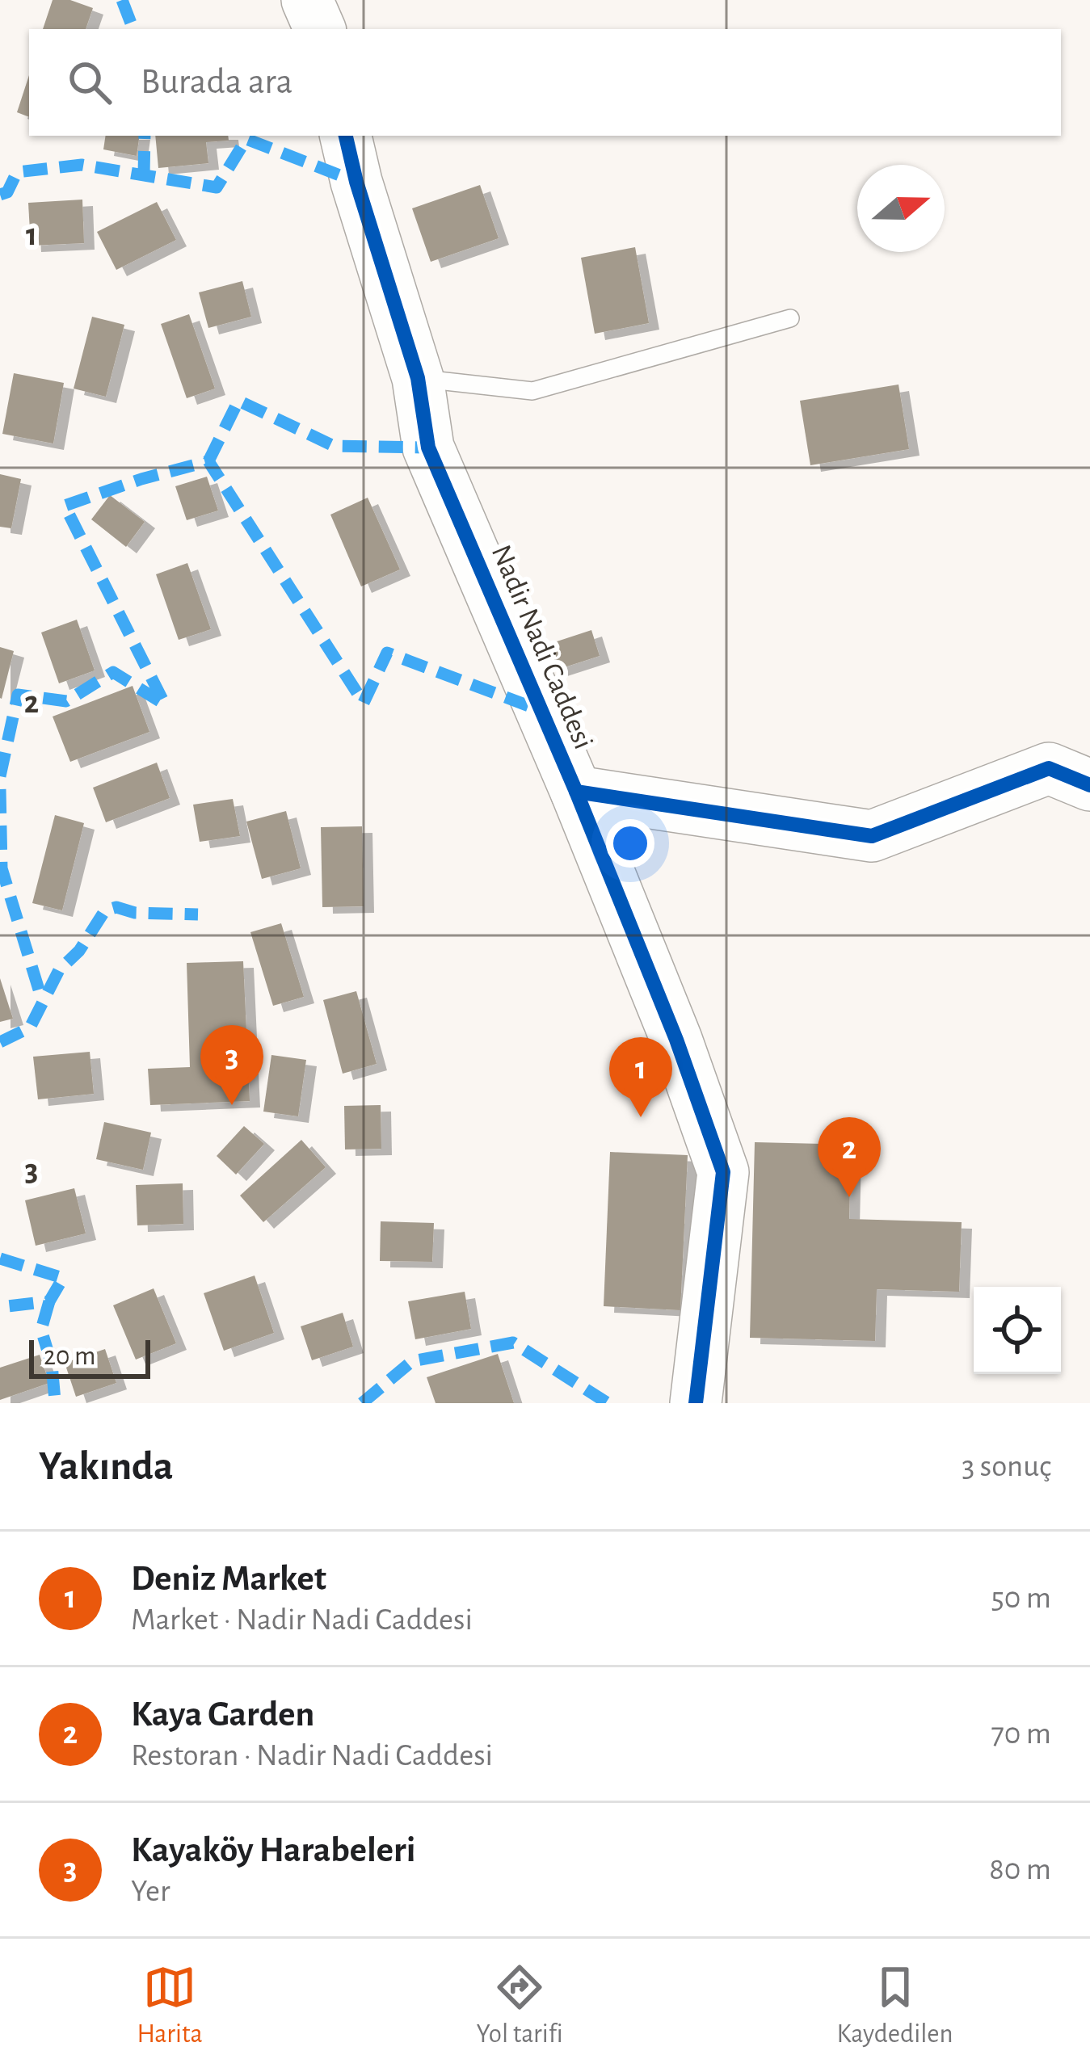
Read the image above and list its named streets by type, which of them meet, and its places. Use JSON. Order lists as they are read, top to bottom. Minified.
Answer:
{"streets":{"street":["Nadir Nadi Caddesi"]},"scale_bar":"20 m","north":"right","page":{"search":"Burada ara","pins":["3","1","2"],"scale":"20 m","heading":["Yakında","3 sonuç"],"list":[{"mark":"1","name":"Deniz Market","note":"Market · Nadir Nadi Caddesi","value":"50 m"},{"mark":"2","name":"Kaya Garden","note":"Restoran · Nadir Nadi Caddesi","value":"70 m"},{"mark":"3","name":"Kayaköy Harabeleri","note":"Yer","value":"80 m"}],"nav":["Harita","Yol tarifi","Kaydedilen"]},"grid":{"rows":["1","2","3"]}}
